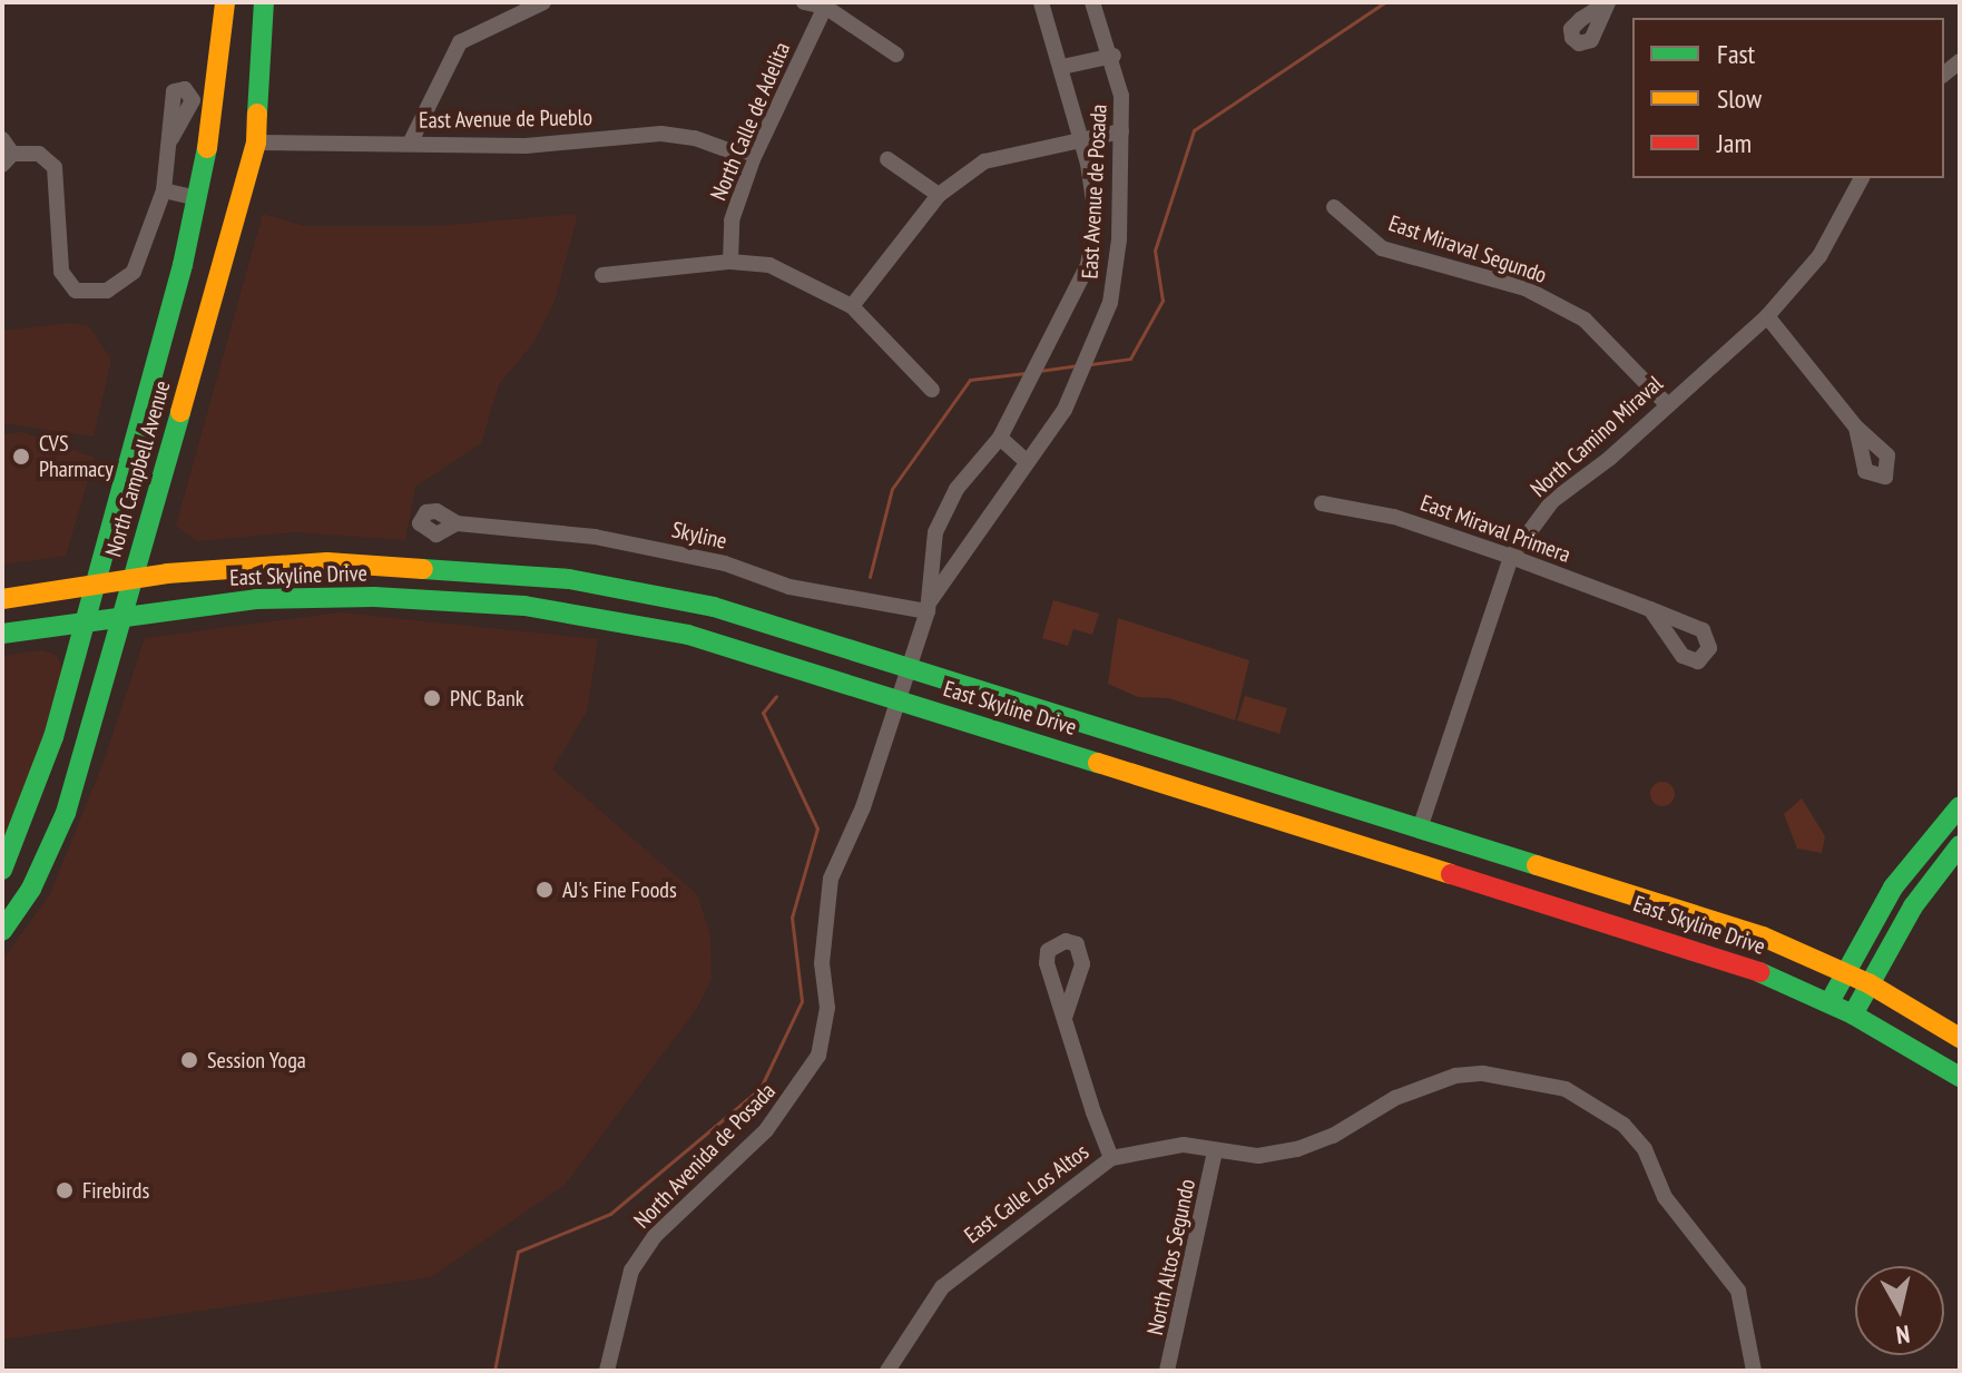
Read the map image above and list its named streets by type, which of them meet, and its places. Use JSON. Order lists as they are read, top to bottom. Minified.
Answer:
{"streets":{"main road":["North Campbell Avenue","East Skyline Drive"],"street":["East Avenue de Pueblo","North Calle de Adelita","East Avenue de Posada","East Miraval Segundo","North Camino Miraval","East Miraval Primera","Skyline","North Avenida de Posada","East Calle Los Altos","North Altos Segundo"]},"crossings":[["East Avenue de Pueblo","North Calle de Adelita"],["East Avenue de Pueblo","North Campbell Avenue"],["East Avenue de Posada","Skyline"],["East Avenue de Posada","East Skyline Drive"],["East Avenue de Posada","North Avenida de Posada"],["East Miraval Segundo","North Camino Miraval"],["North Camino Miraval","East Miraval Primera"],["North Camino Miraval","East Skyline Drive"],["North Campbell Avenue","East Skyline Drive"],["East Skyline Drive","North Avenida de Posada"],["East Calle Los Altos","North Altos Segundo"]],"places":["CVS Pharmacy","PNC Bank","AJ's Fine Foods","Session Yoga","Firebirds"],"legend":["Fast","Slow","Jam"],"north":"bottom"}
